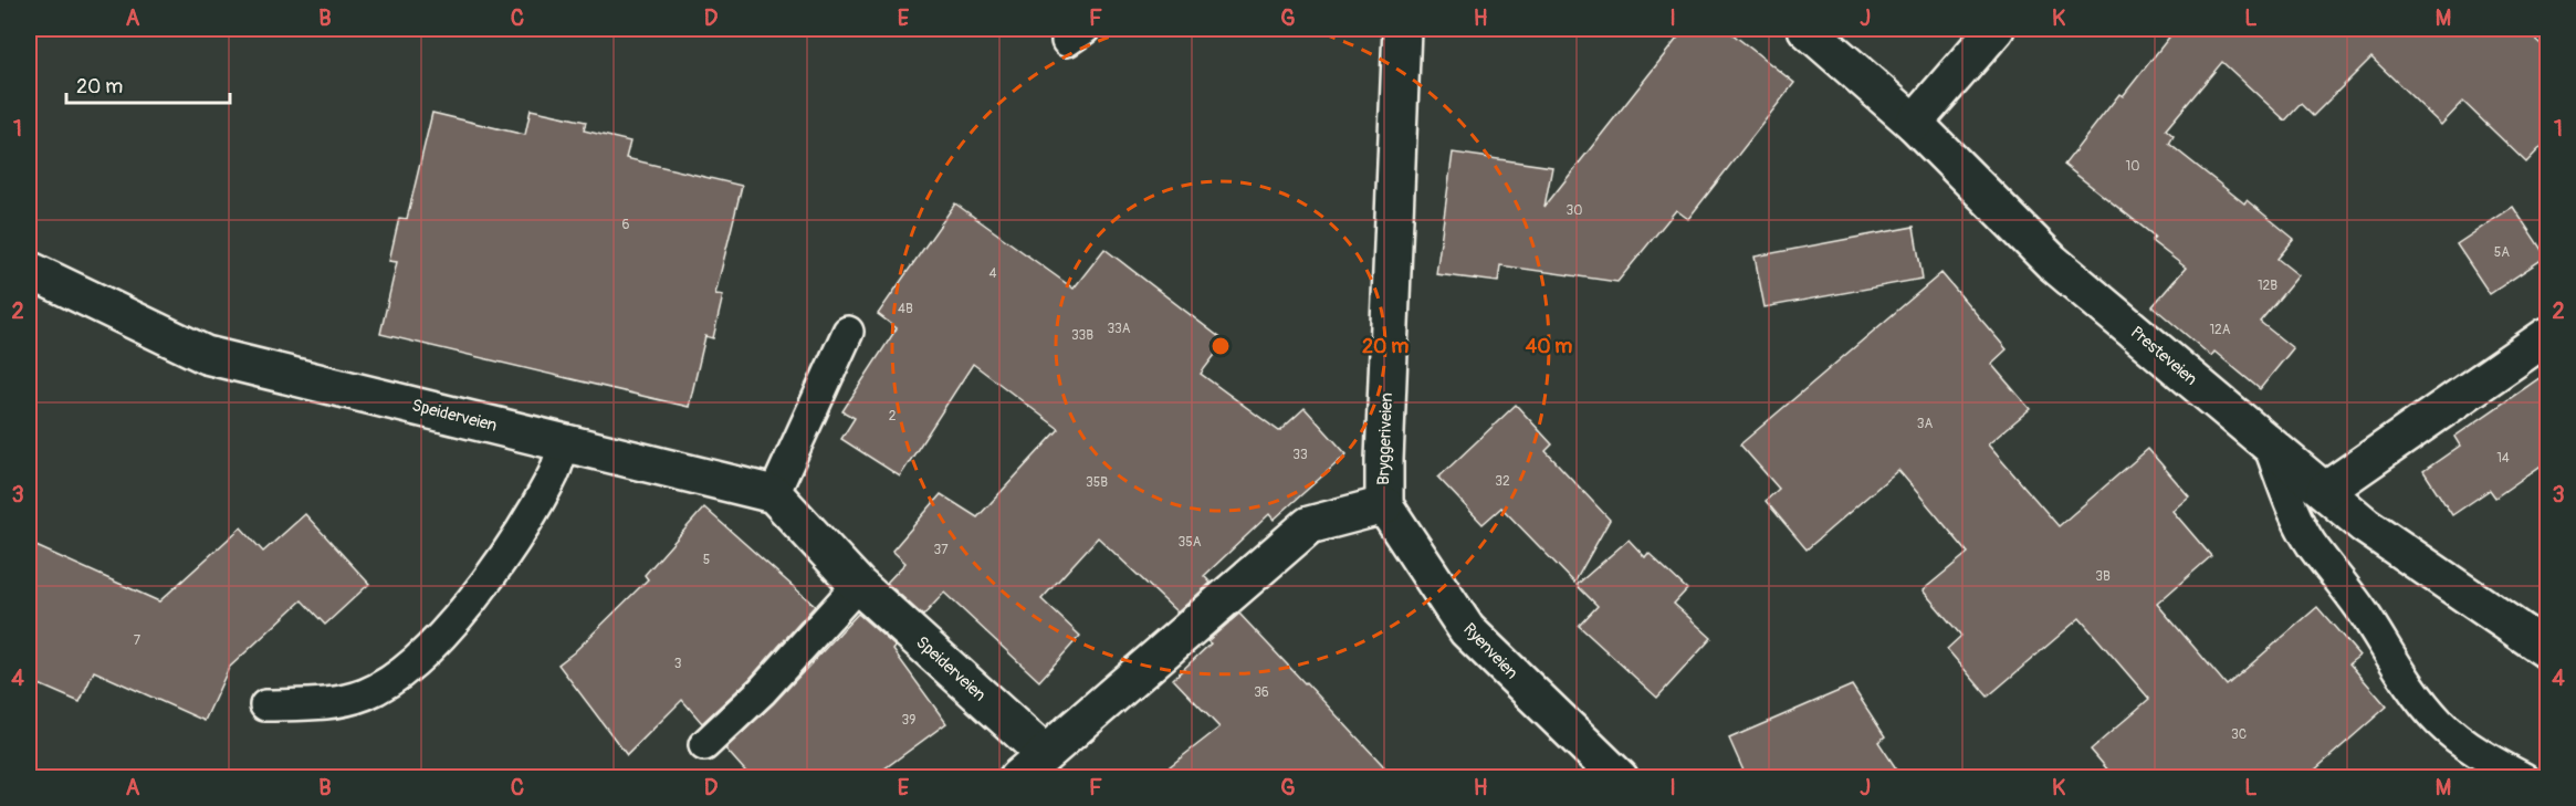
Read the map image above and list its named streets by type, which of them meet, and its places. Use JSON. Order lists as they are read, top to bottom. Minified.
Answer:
{"streets":{"street":["Presteveien","Speiderveien","Bryggeriveien","Ryenveien"]},"crossings":[["Speiderveien","Bryggeriveien"],["Bryggeriveien","Ryenveien"]],"house_numbers":["10","30","6","5A","4","12B","4B","33A","12A","33B","2","3A","33","14","32","35B","35A","37","5","3B","7","3","36","39","3C"],"scale_bar":"20 m","grid":{"columns":["A","B","C","D","E","F","G","H","I","J","K","L","M"],"rows":["1","2","3","4"]},"rings":["20 m","40 m"]}
